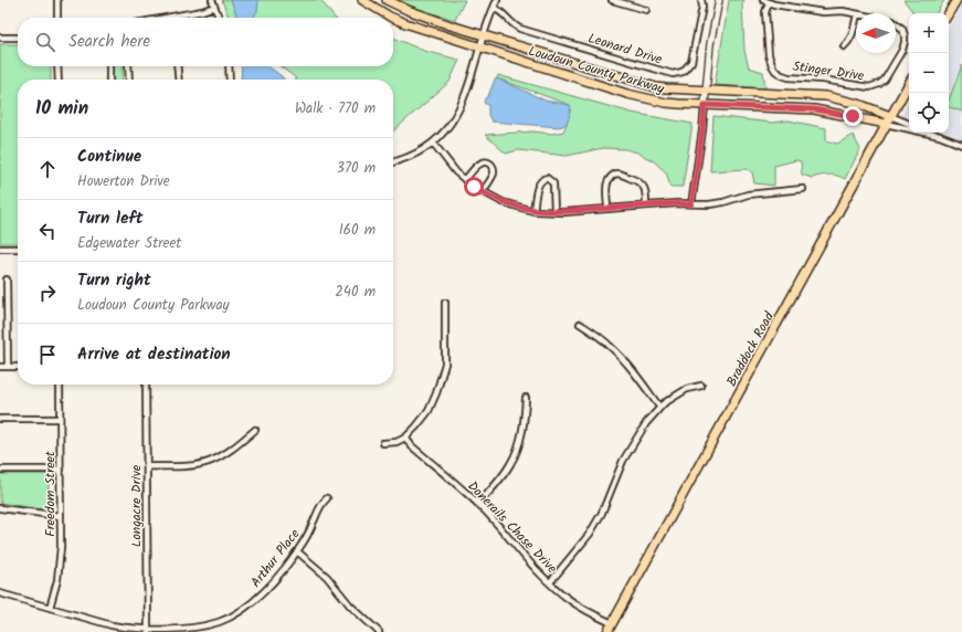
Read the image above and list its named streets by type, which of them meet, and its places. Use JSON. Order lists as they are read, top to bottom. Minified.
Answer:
{"streets":{"main road":["Loudoun County Parkway","Braddock Road"],"street":["Leonard Drive","Stinger Drive","Freedom Street","Longacre Drive","Donerails Chase Drive","Arthur Place"]},"crossings":[["Loudoun County Parkway","Braddock Road"],["Braddock Road","Donerails Chase Drive"],["Freedom Street","Arthur Place"],["Longacre Drive","Arthur Place"]],"north":"left","page":{"map_buttons":["+","−"],"search":"Search here","heading":["10 min","Walk · 770 m"],"list":[["Continue","Howerton Drive","370 m"],["Turn left","Edgewater Street","160 m"],["Turn right","Loudoun County Parkway","240 m"],"Arrive at destination"]}}
